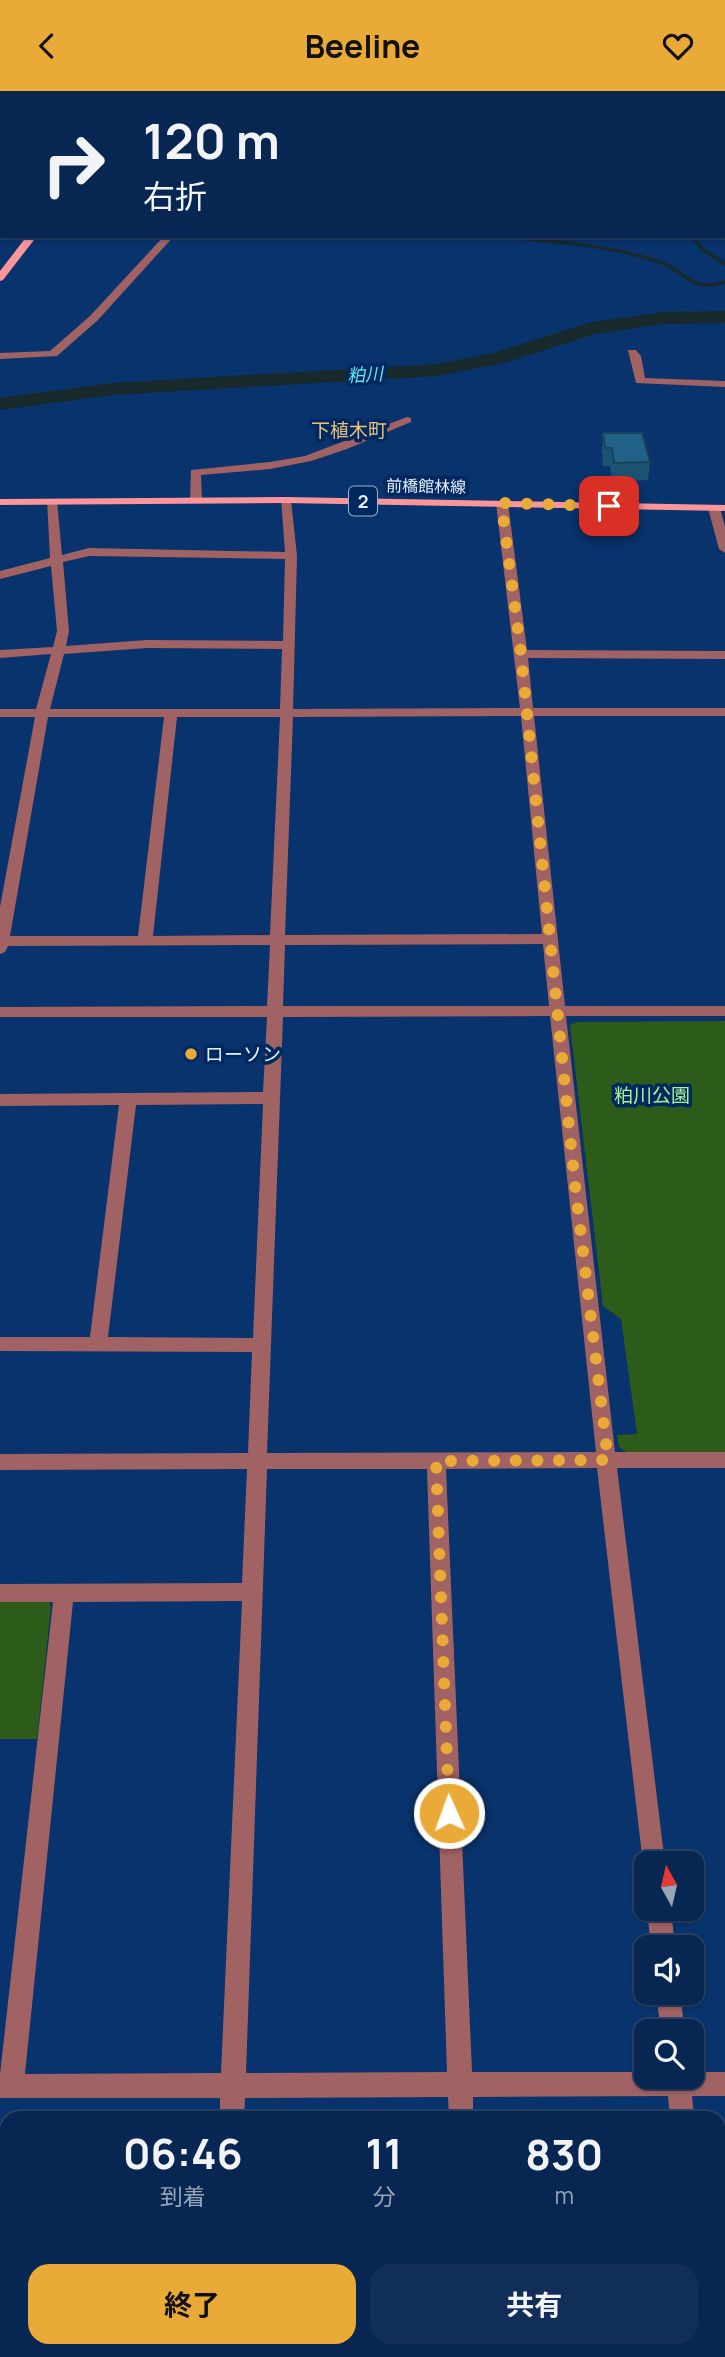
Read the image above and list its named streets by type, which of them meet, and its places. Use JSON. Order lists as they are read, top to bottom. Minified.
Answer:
{"streets":{"main road":["前橋館林線","2"]},"districts":["下植木町"],"water":["粕川"],"parks":["粕川公園"],"places":["ローソン"],"north":"top","page":{"header":"Beeline","turn":["120 m","右折"],"eta":["06:46","到着","11","分","830","m"],"buttons":["終了","共有"]}}
